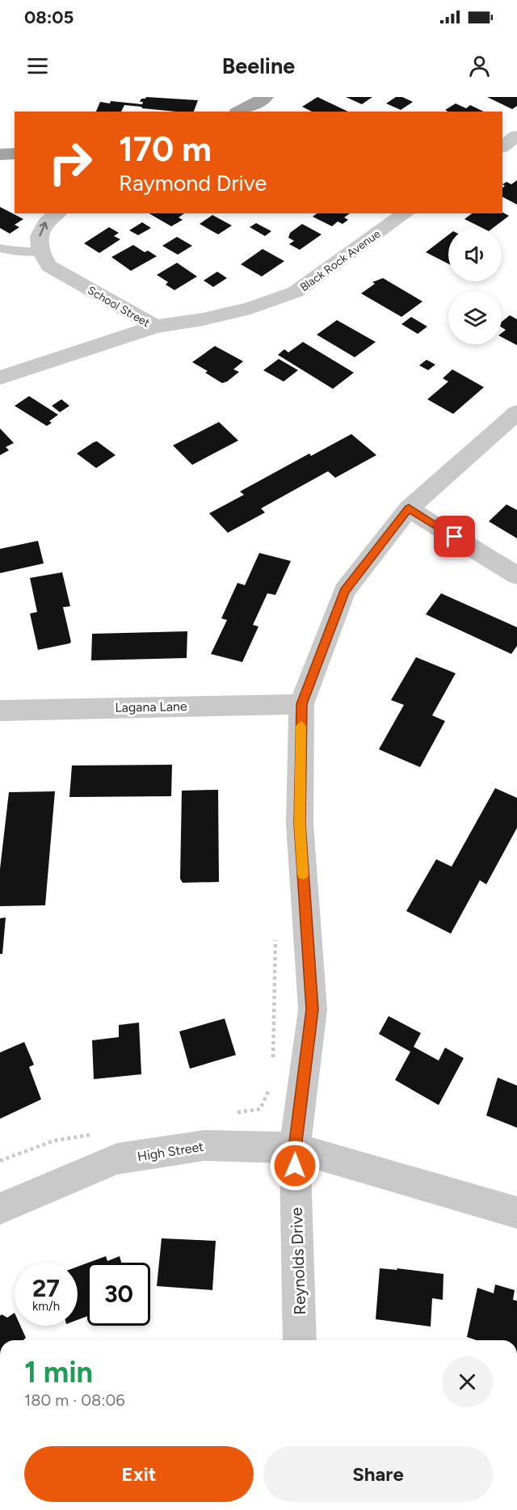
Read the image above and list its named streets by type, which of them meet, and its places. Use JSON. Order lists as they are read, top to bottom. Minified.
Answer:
{"streets":{"street":["Black Rock Avenue","School Street","Lagana Lane","High Street","Reynolds Drive"]},"crossings":[["Black Rock Avenue","School Street"],["Lagana Lane","Reynolds Drive"],["High Street","Reynolds Drive"]],"page":{"status":"08:05","header":"Beeline","turn":["170 m","Raymond Drive"],"speed":"27 km/h","limit":"30","heading":["1 min","180 m · 08:06"],"buttons":["Exit","Share"]}}
